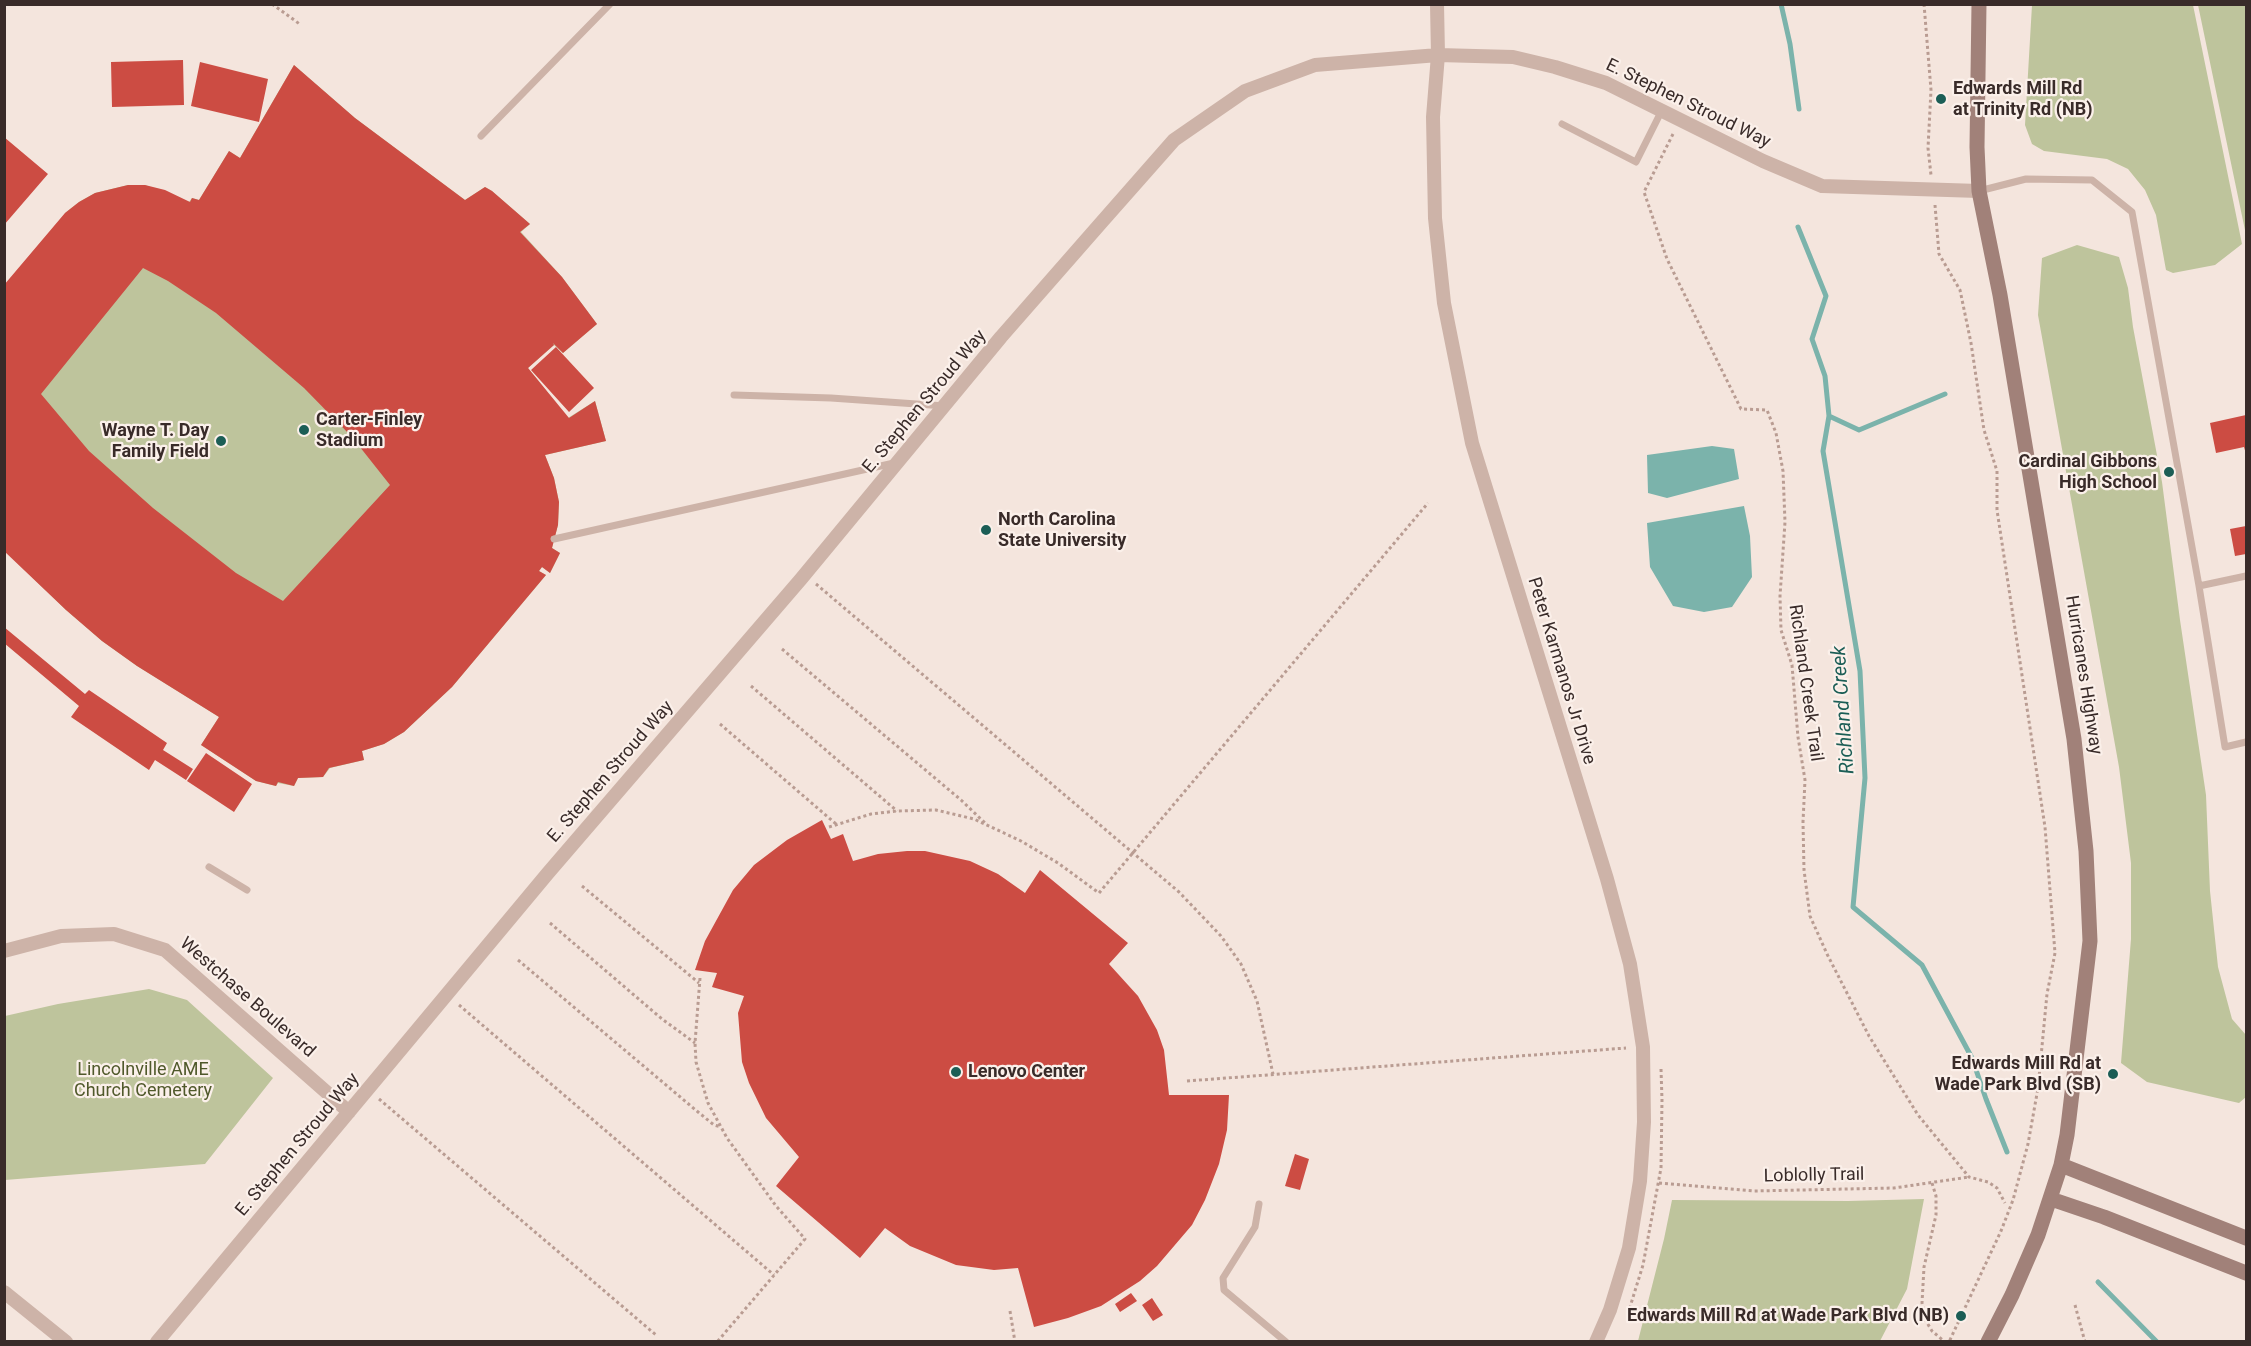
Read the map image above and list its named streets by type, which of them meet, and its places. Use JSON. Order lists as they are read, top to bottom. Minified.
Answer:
{"streets":{"main road":["Hurricanes Highway"],"street":["E. Stephen Stroud Way","Peter Karmanos Jr Drive","Westchase Boulevard"],"path":["Richland Creek Trail","Loblolly Trail"]},"crossings":[["E. Stephen Stroud Way","Peter Karmanos Jr Drive"],["E. Stephen Stroud Way","Hurricanes Highway"],["E. Stephen Stroud Way","Westchase Boulevard"],["Richland Creek Trail","Loblolly Trail"]],"water":["Richland Creek"],"parks":["Lincolnville AME Church Cemetery"],"places":["Edwards Mill Rd at Trinity Rd (NB)","Carter-Finley Stadium","Wayne T. Day Family Field","Cardinal Gibbons High School","North Carolina State University","Lenovo Center","Edwards Mill Rd at Wade Park Blvd (SB)","Edwards Mill Rd at Wade Park Blvd (NB)"]}
